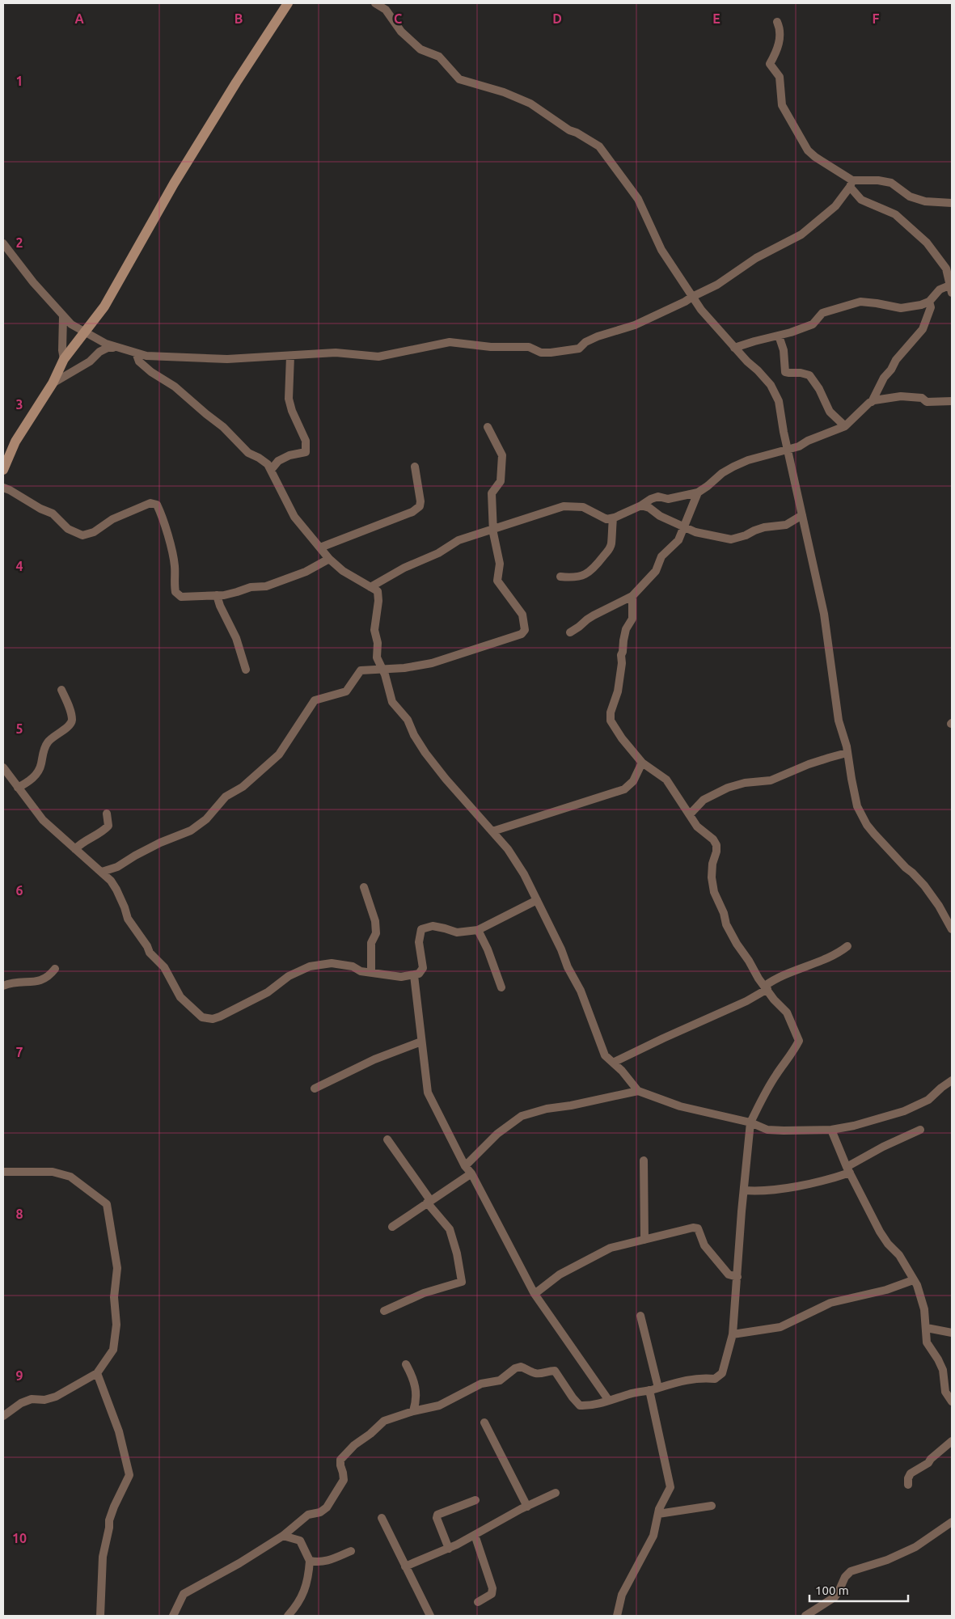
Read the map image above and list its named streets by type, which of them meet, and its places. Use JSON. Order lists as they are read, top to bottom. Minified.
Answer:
{"scale_bar":"100 m","grid":{"columns":["A","B","C","D","E","F"],"rows":["1","2","3","4","5","6","7","8","9","10"]}}
